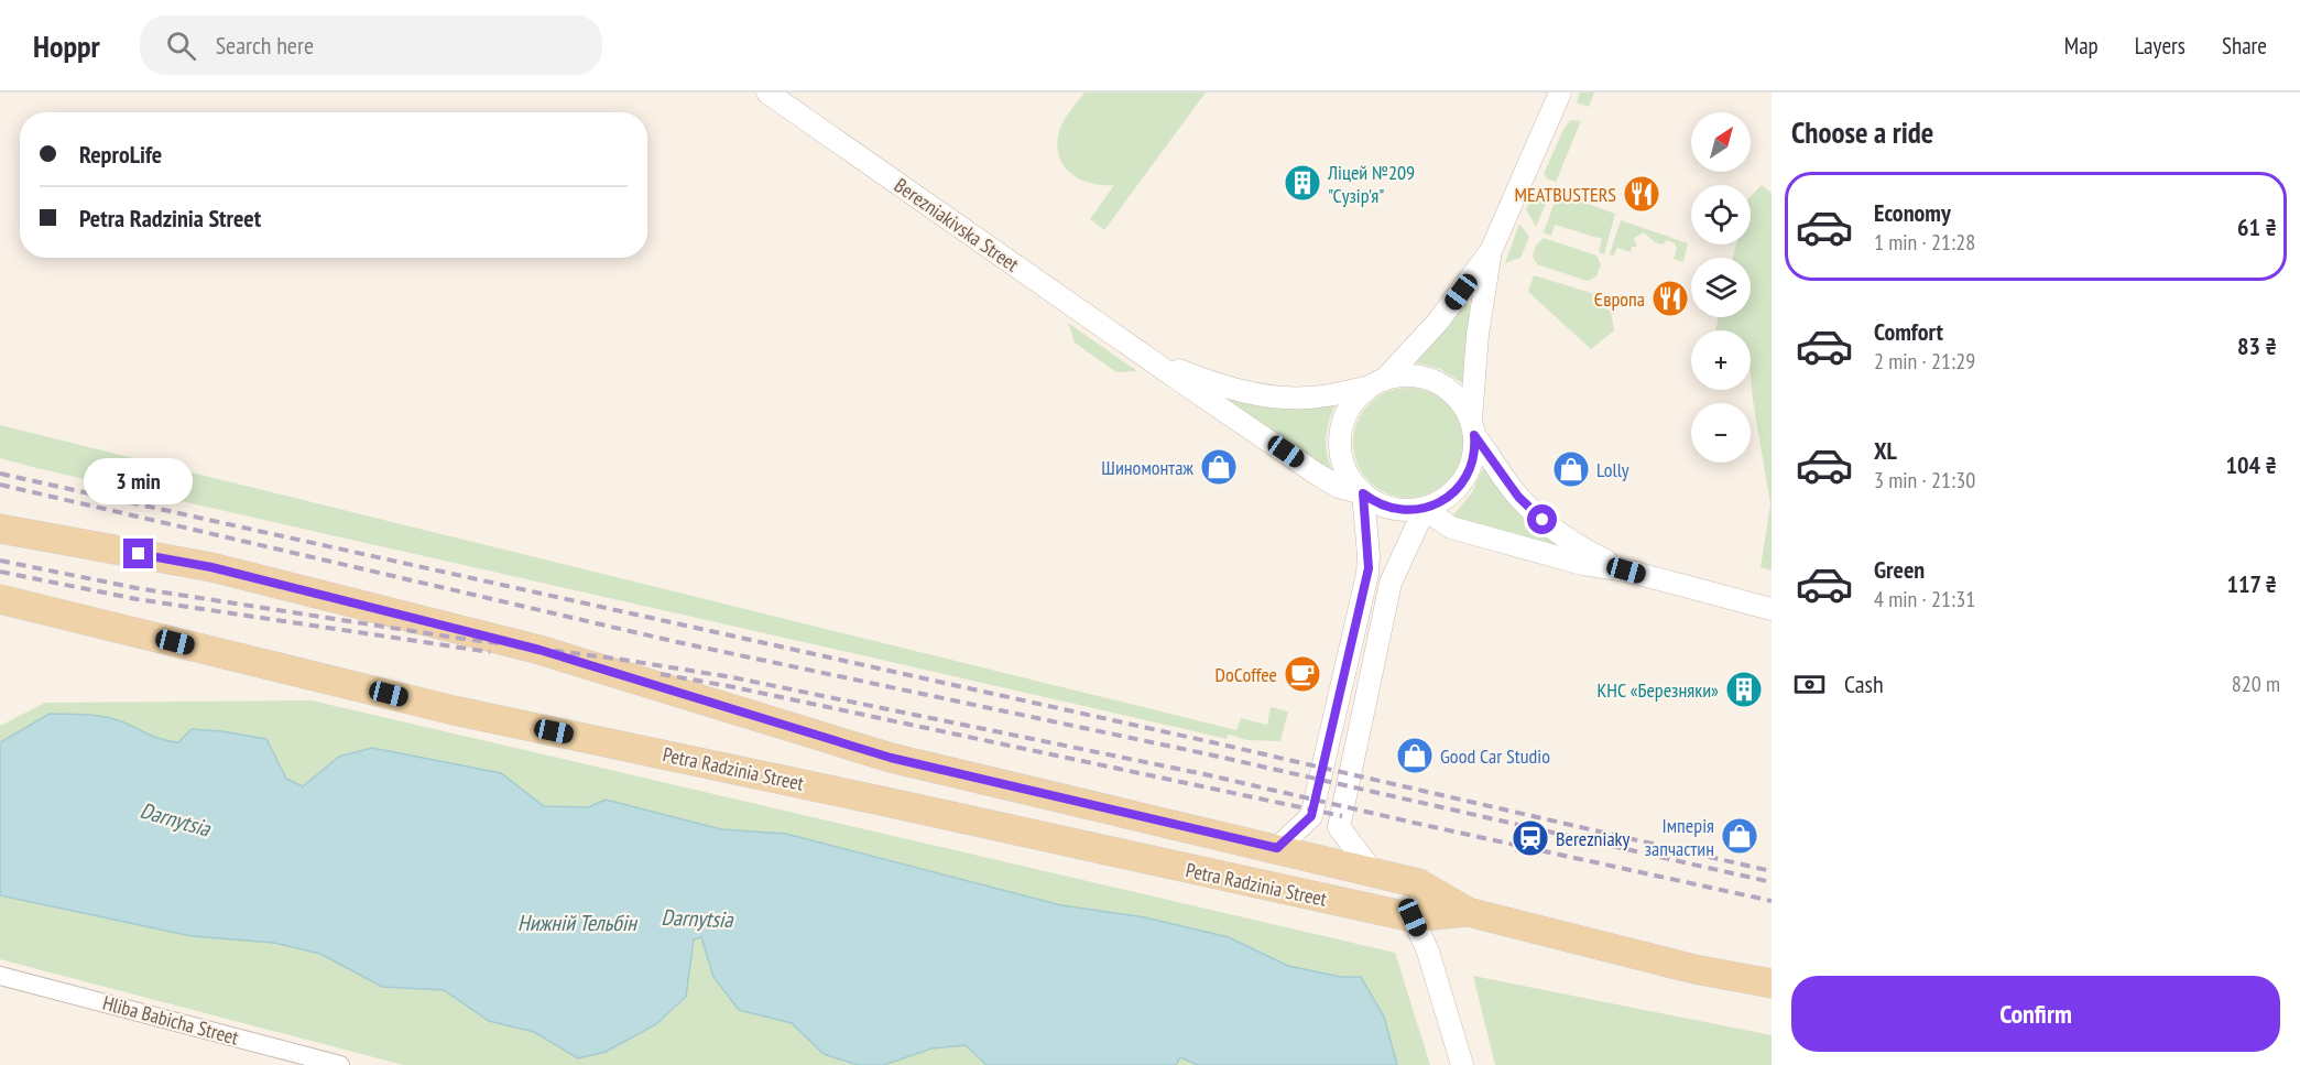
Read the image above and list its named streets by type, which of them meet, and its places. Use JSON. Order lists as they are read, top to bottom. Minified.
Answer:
{"streets":{"main road":["Petra Radzinia Street"],"street":["Berezniakivska Street","Hliba Babicha Street"]},"water":["Darnytsia","Нижній Тельбін"],"places":{"building":["Ліцей №209 \"Сузір'я\"","КНС «Березняки»"],"restaurant":["MEATBUSTERS","Європа"],"shop":["Шиномонтаж","Lolly","Good Car Studio","Імперія запчастин"],"cafe":["DoCoffee"],"station":["Berezniaky"]},"north":"top right","page":{"header":"Hoppr","search":"Search here","nav":["Map","Layers","Share"],"heading":"Choose a ride","map_buttons":["+","−"],"banner":["ReproLife","Petra Radzinia Street"],"list":[{"name":"Economy","note":"1 min · 21:28","value":"61 ₴"},{"name":"Comfort","note":"2 min · 21:29","value":"83 ₴"},{"name":"XL","note":"3 min · 21:30","value":"104 ₴"},{"name":"Green","note":"4 min · 21:31","value":"117 ₴"}],"bubble":"3 min","pay":["Cash","820 m"],"buttons":"Confirm"}}
